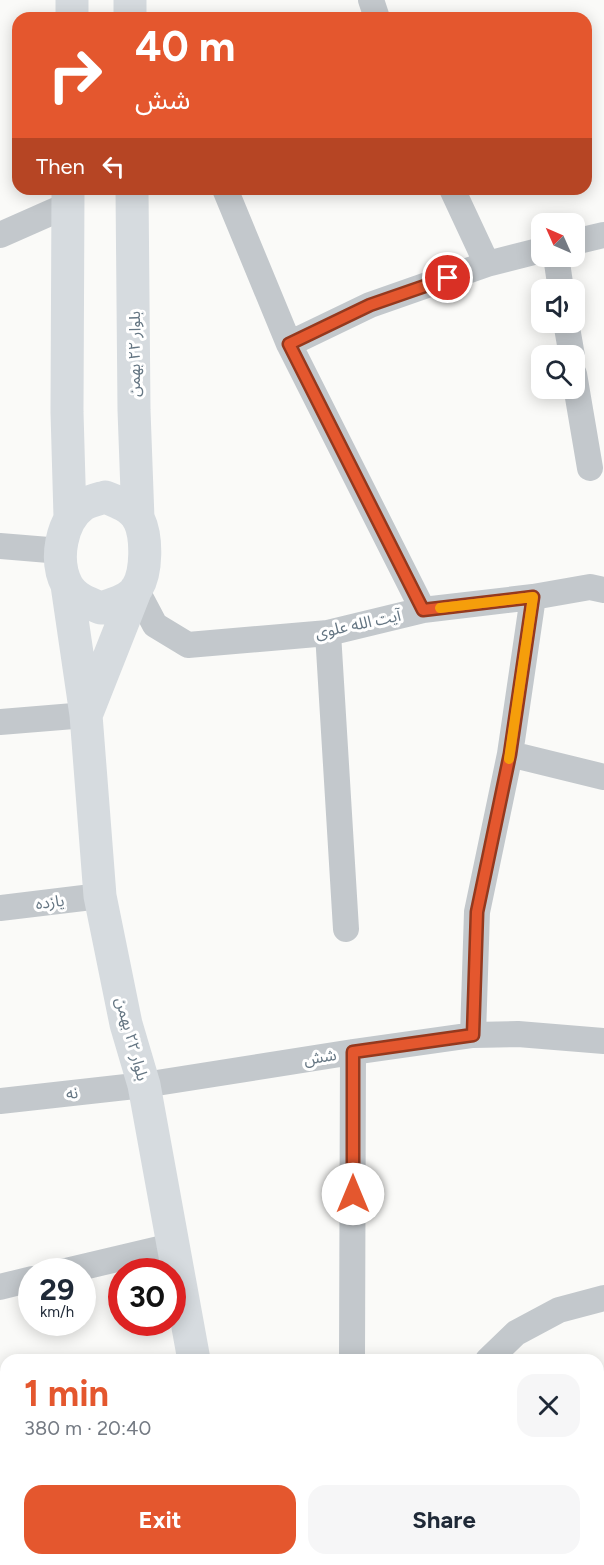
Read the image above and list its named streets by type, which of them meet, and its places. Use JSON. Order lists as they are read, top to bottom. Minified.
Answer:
{"streets":{"main road":["بلوار ۲۲ بهمن"],"street":["آیت الله علوی","یازده","شش","نه"]},"crossings":[["بلوار ۲۲ بهمن","آیت الله علوی"],["بلوار ۲۲ بهمن","یازده"],["بلوار ۲۲ بهمن","شش"],["بلوار ۲۲ بهمن","نه"],["شش","نه"]],"north":"top left","page":{"turn":["40 m","شش"],"then":"Then","speed":"29 km/h","limit":"30","heading":["1 min","380 m · 20:40"],"buttons":["Exit","Share"]}}
